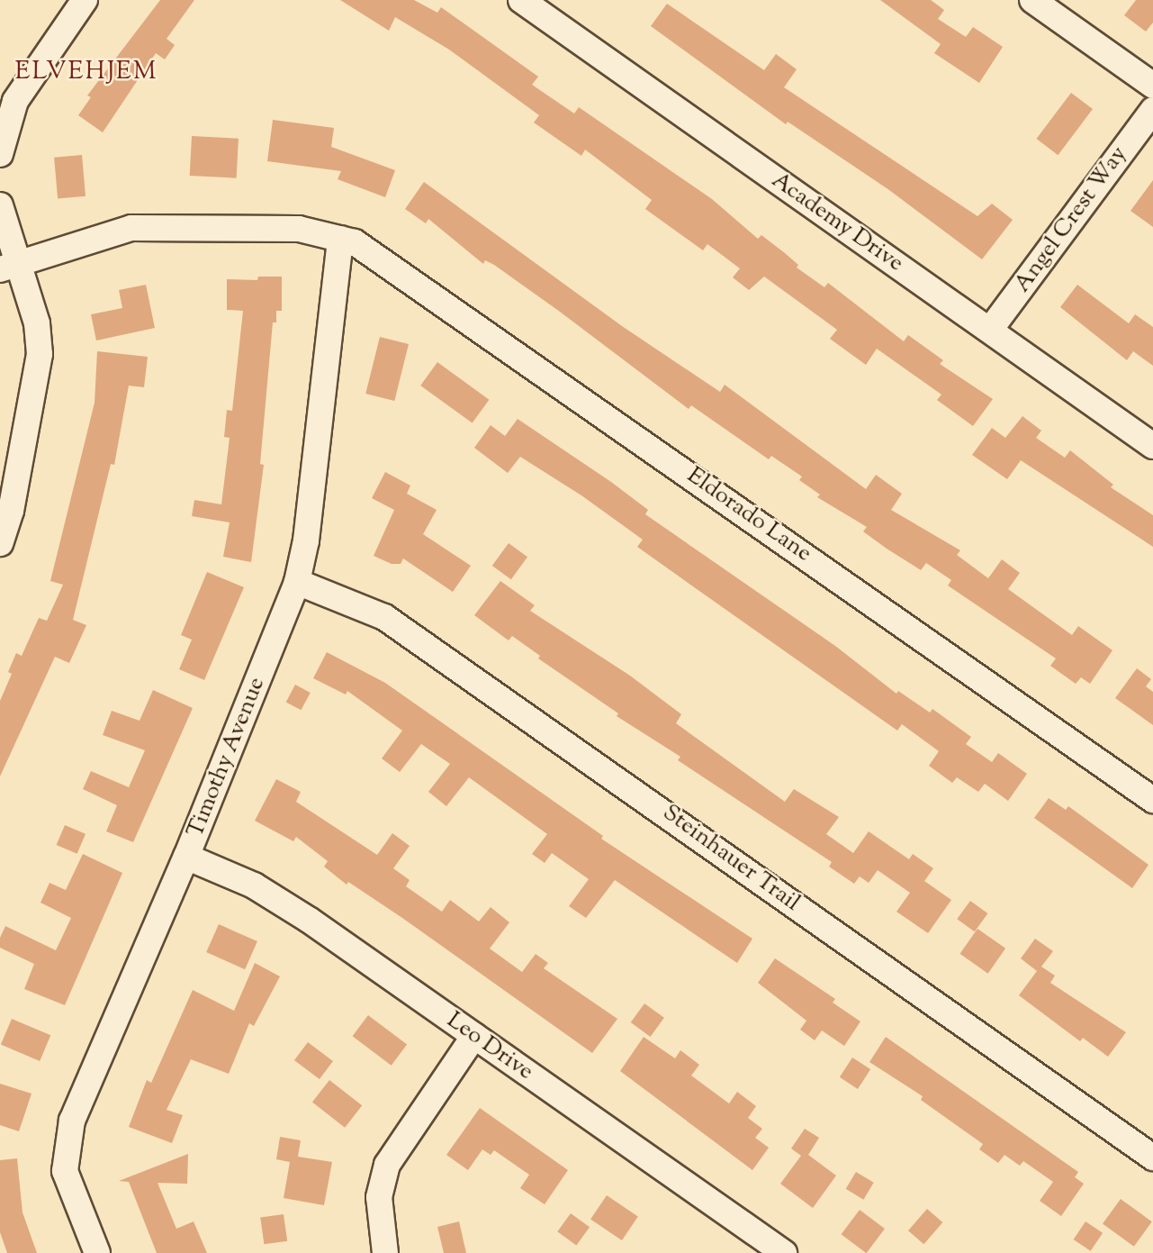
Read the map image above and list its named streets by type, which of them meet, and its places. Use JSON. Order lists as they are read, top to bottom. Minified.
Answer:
{"streets":{"street":["Angel Crest Way","Academy Drive","Eldorado Lane","Timothy Avenue","Steinhauer Trail","Leo Drive"]},"crossings":[["Angel Crest Way","Academy Drive"],["Eldorado Lane","Timothy Avenue"],["Timothy Avenue","Steinhauer Trail"],["Timothy Avenue","Leo Drive"]],"districts":["ELVEHJEM"]}
